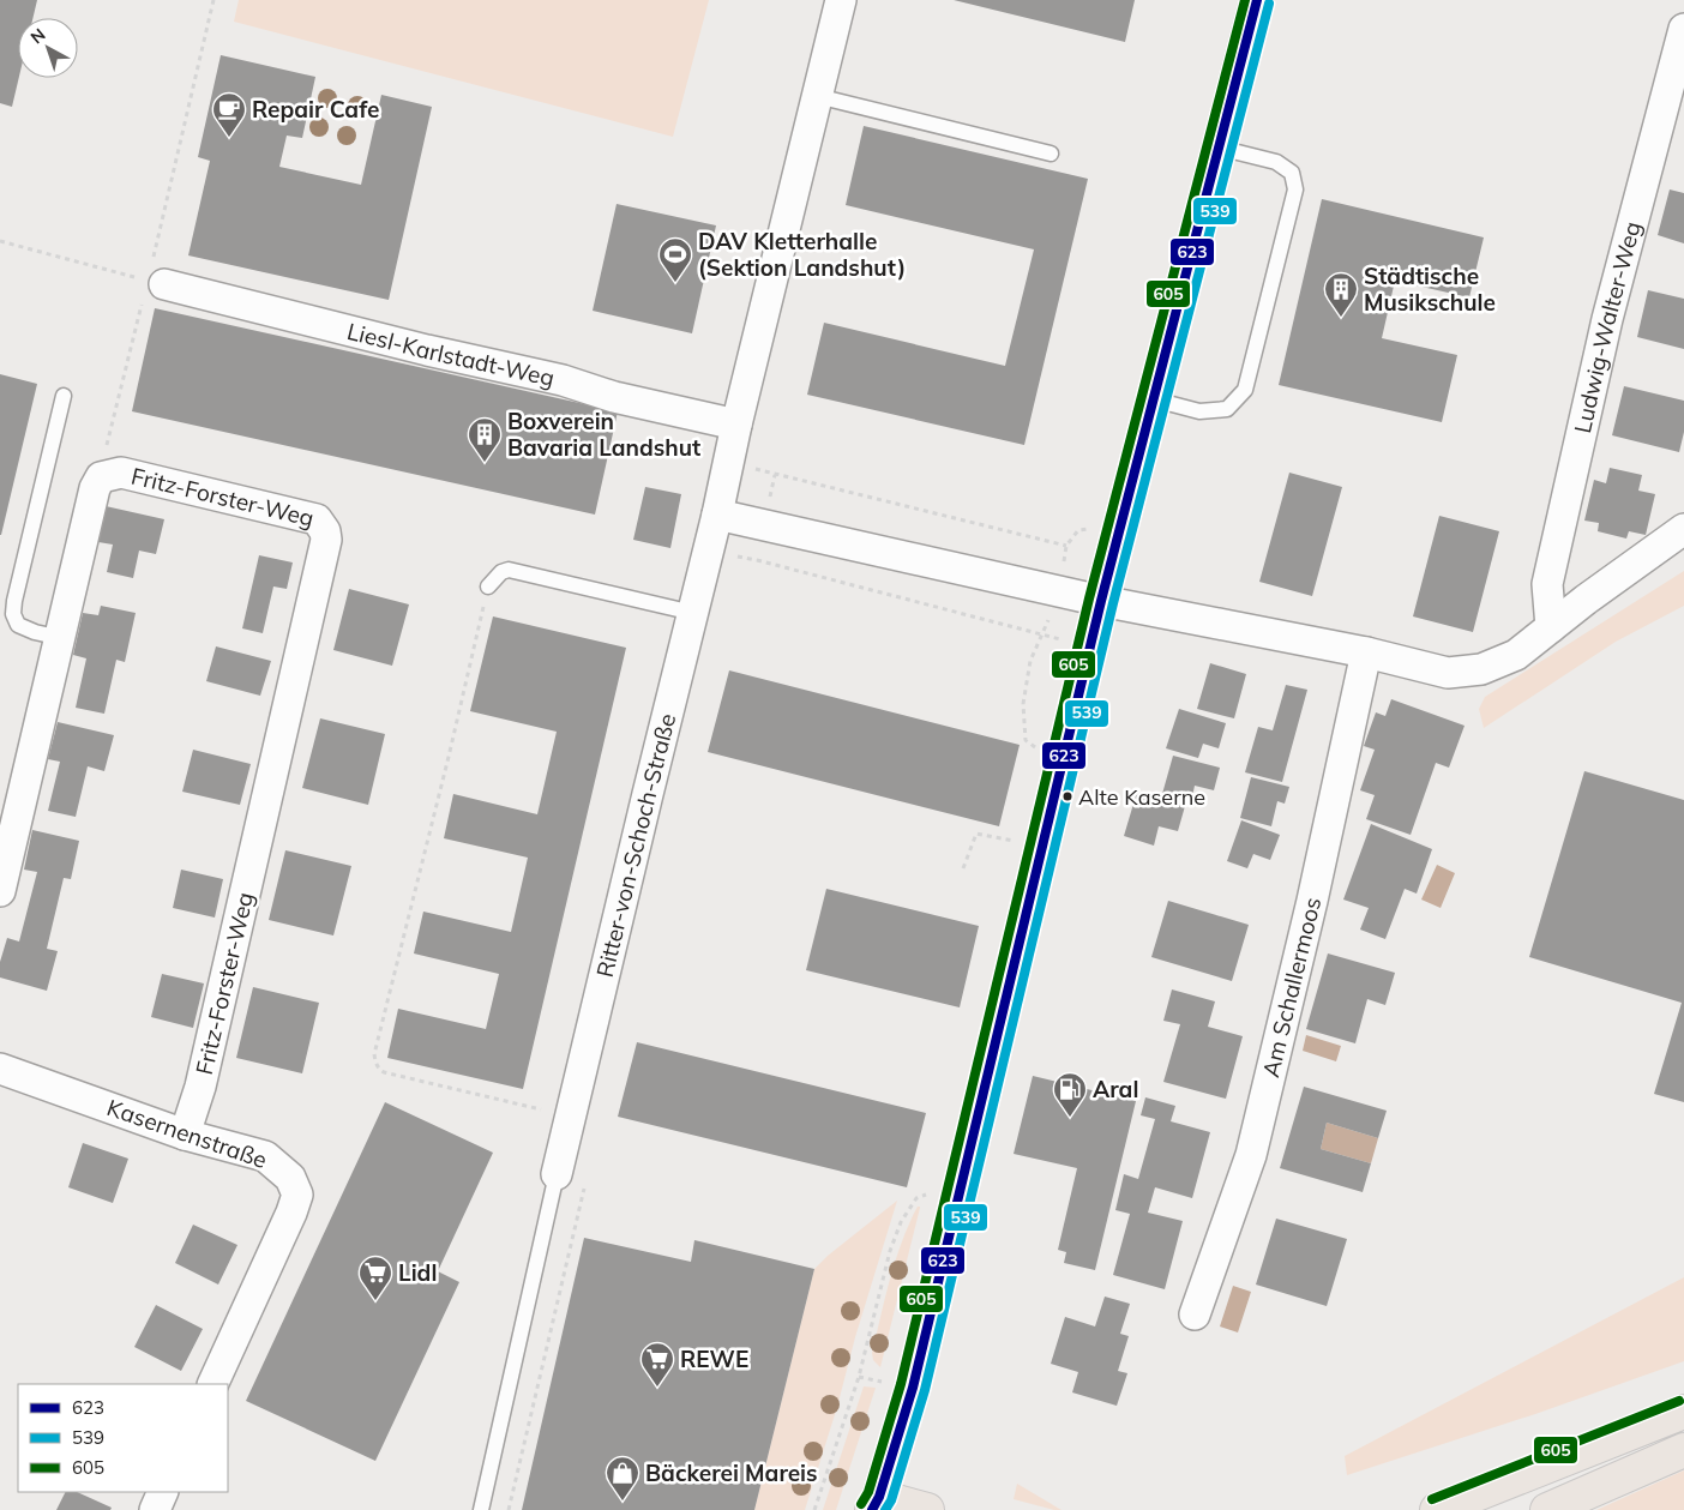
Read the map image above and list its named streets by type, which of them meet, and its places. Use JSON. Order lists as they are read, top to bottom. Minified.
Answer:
{"streets":{"street":["Ludwig-Walter-Weg","Liesl-Karlstadt-Weg","Fritz-Forster-Weg","Ritter-von-Schoch-Straße","Am Schallermoos","Kasernenstraße"]},"crossings":[["Liesl-Karlstadt-Weg","Ritter-von-Schoch-Straße"],["Fritz-Forster-Weg","Kasernenstraße"]],"places":{"cafe":["Repair Cafe"],"sports":["DAV Kletterhalle (Sektion Landshut)"],"building":["Städtische Musikschule","Boxverein Bavaria Landshut"],"other":["Alte Kaserne"],"fuel station":["Aral"],"supermarket":["Lidl","REWE"],"shop":["Bäckerei Mareis"]},"lines":["transit line 623","transit line 605","transit line 539"],"legend":["623","539","605"],"north":"top left"}
